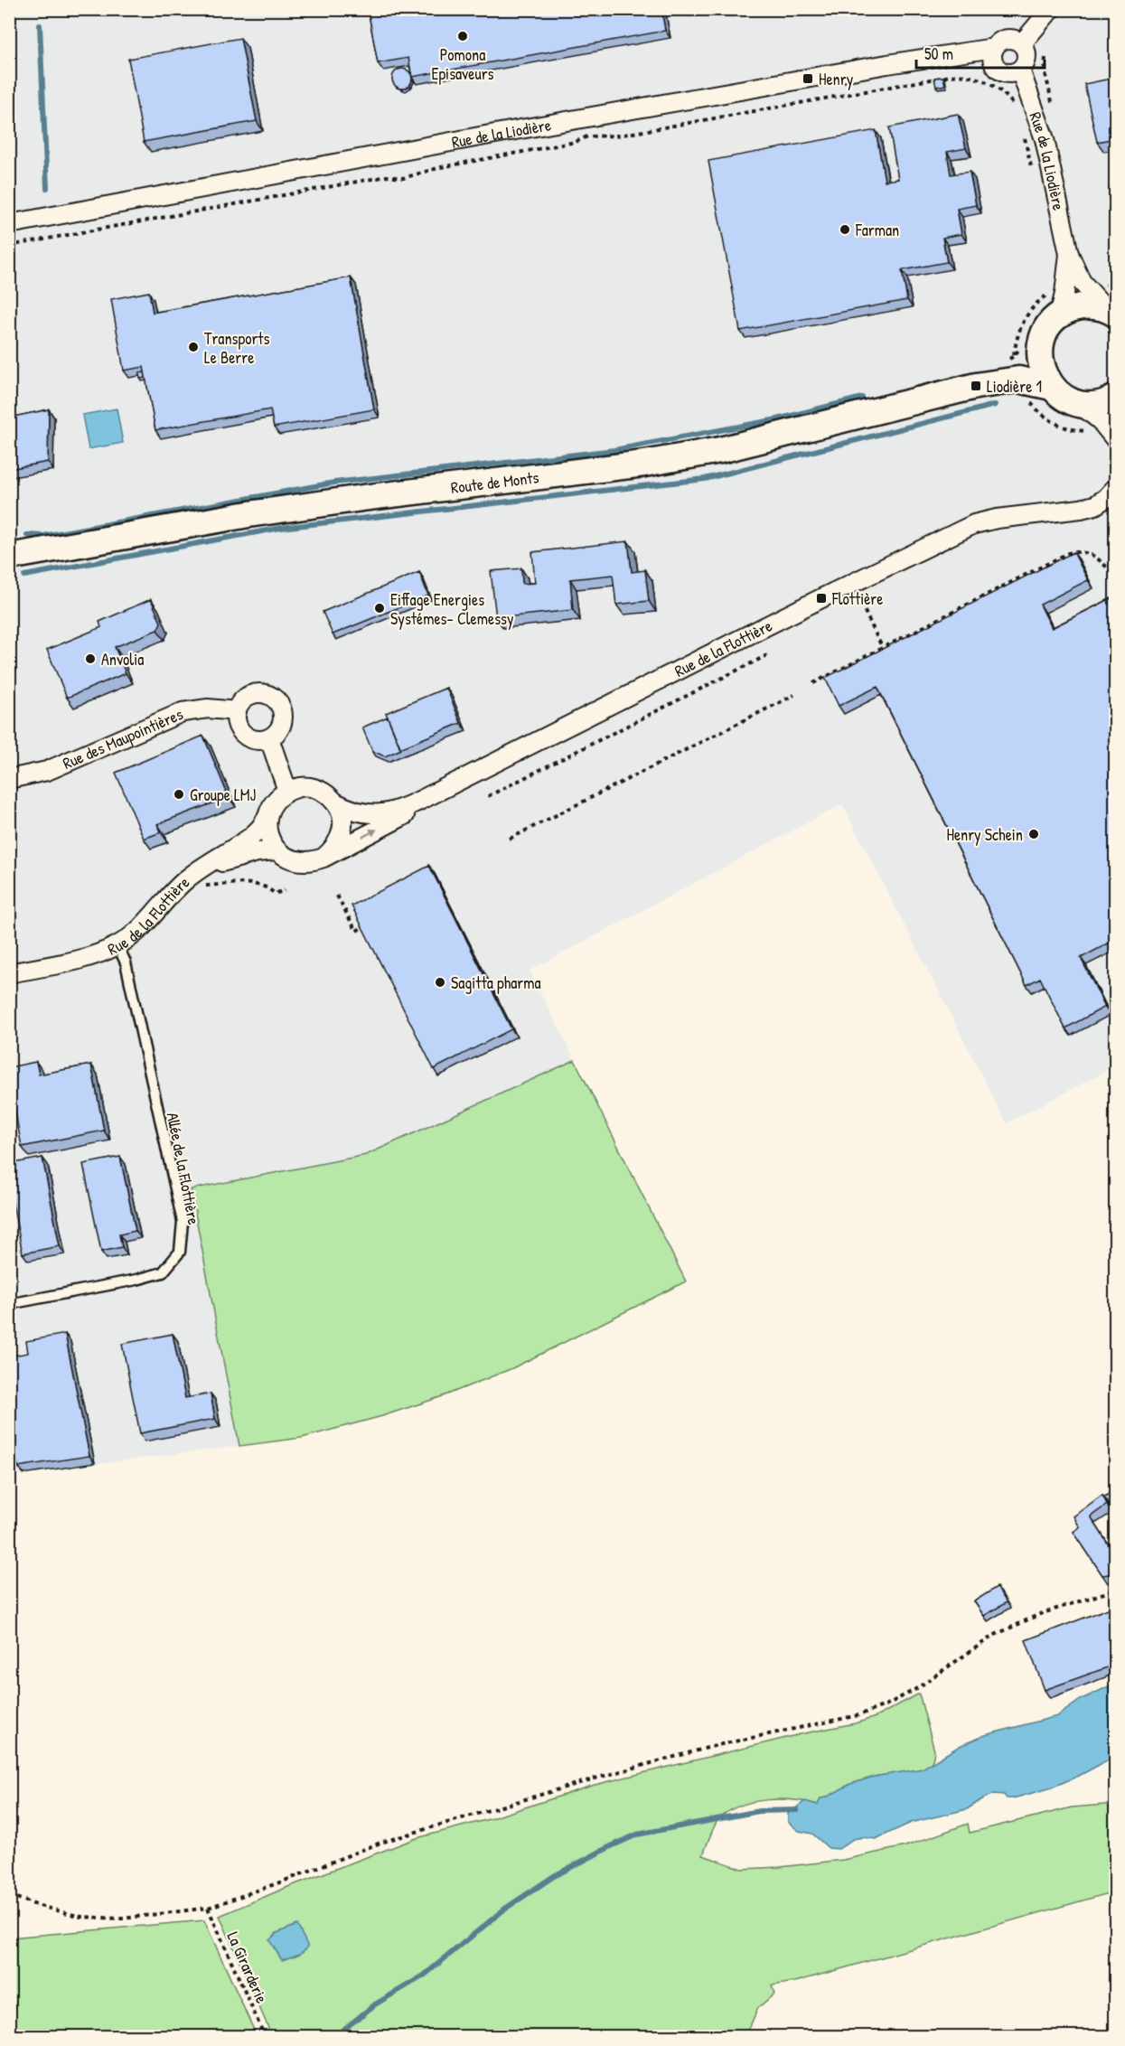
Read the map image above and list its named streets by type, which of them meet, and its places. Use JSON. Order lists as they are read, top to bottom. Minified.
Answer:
{"streets":{"main road":["Route de Monts"],"street":["Rue de la Liodière","Rue de la Flottière","Rue des Maupointières"],"lane":["Allée de la Flottière"],"path":["La Girarderie"]},"crossings":[["Rue de la Liodière","Route de Monts"],["Rue de la Flottière","Allée de la Flottière"]],"places":{"other":["Pomona Episaveurs","Farman","Transports Le Berre","Eiffage Energies Systémes- Clemessy","Anvolia","Groupe LMJ","Henry Schein","Sagitta pharma"],"transit":["Henry","Liodière 1","Flottière"]},"scale_bar":"50 m"}
